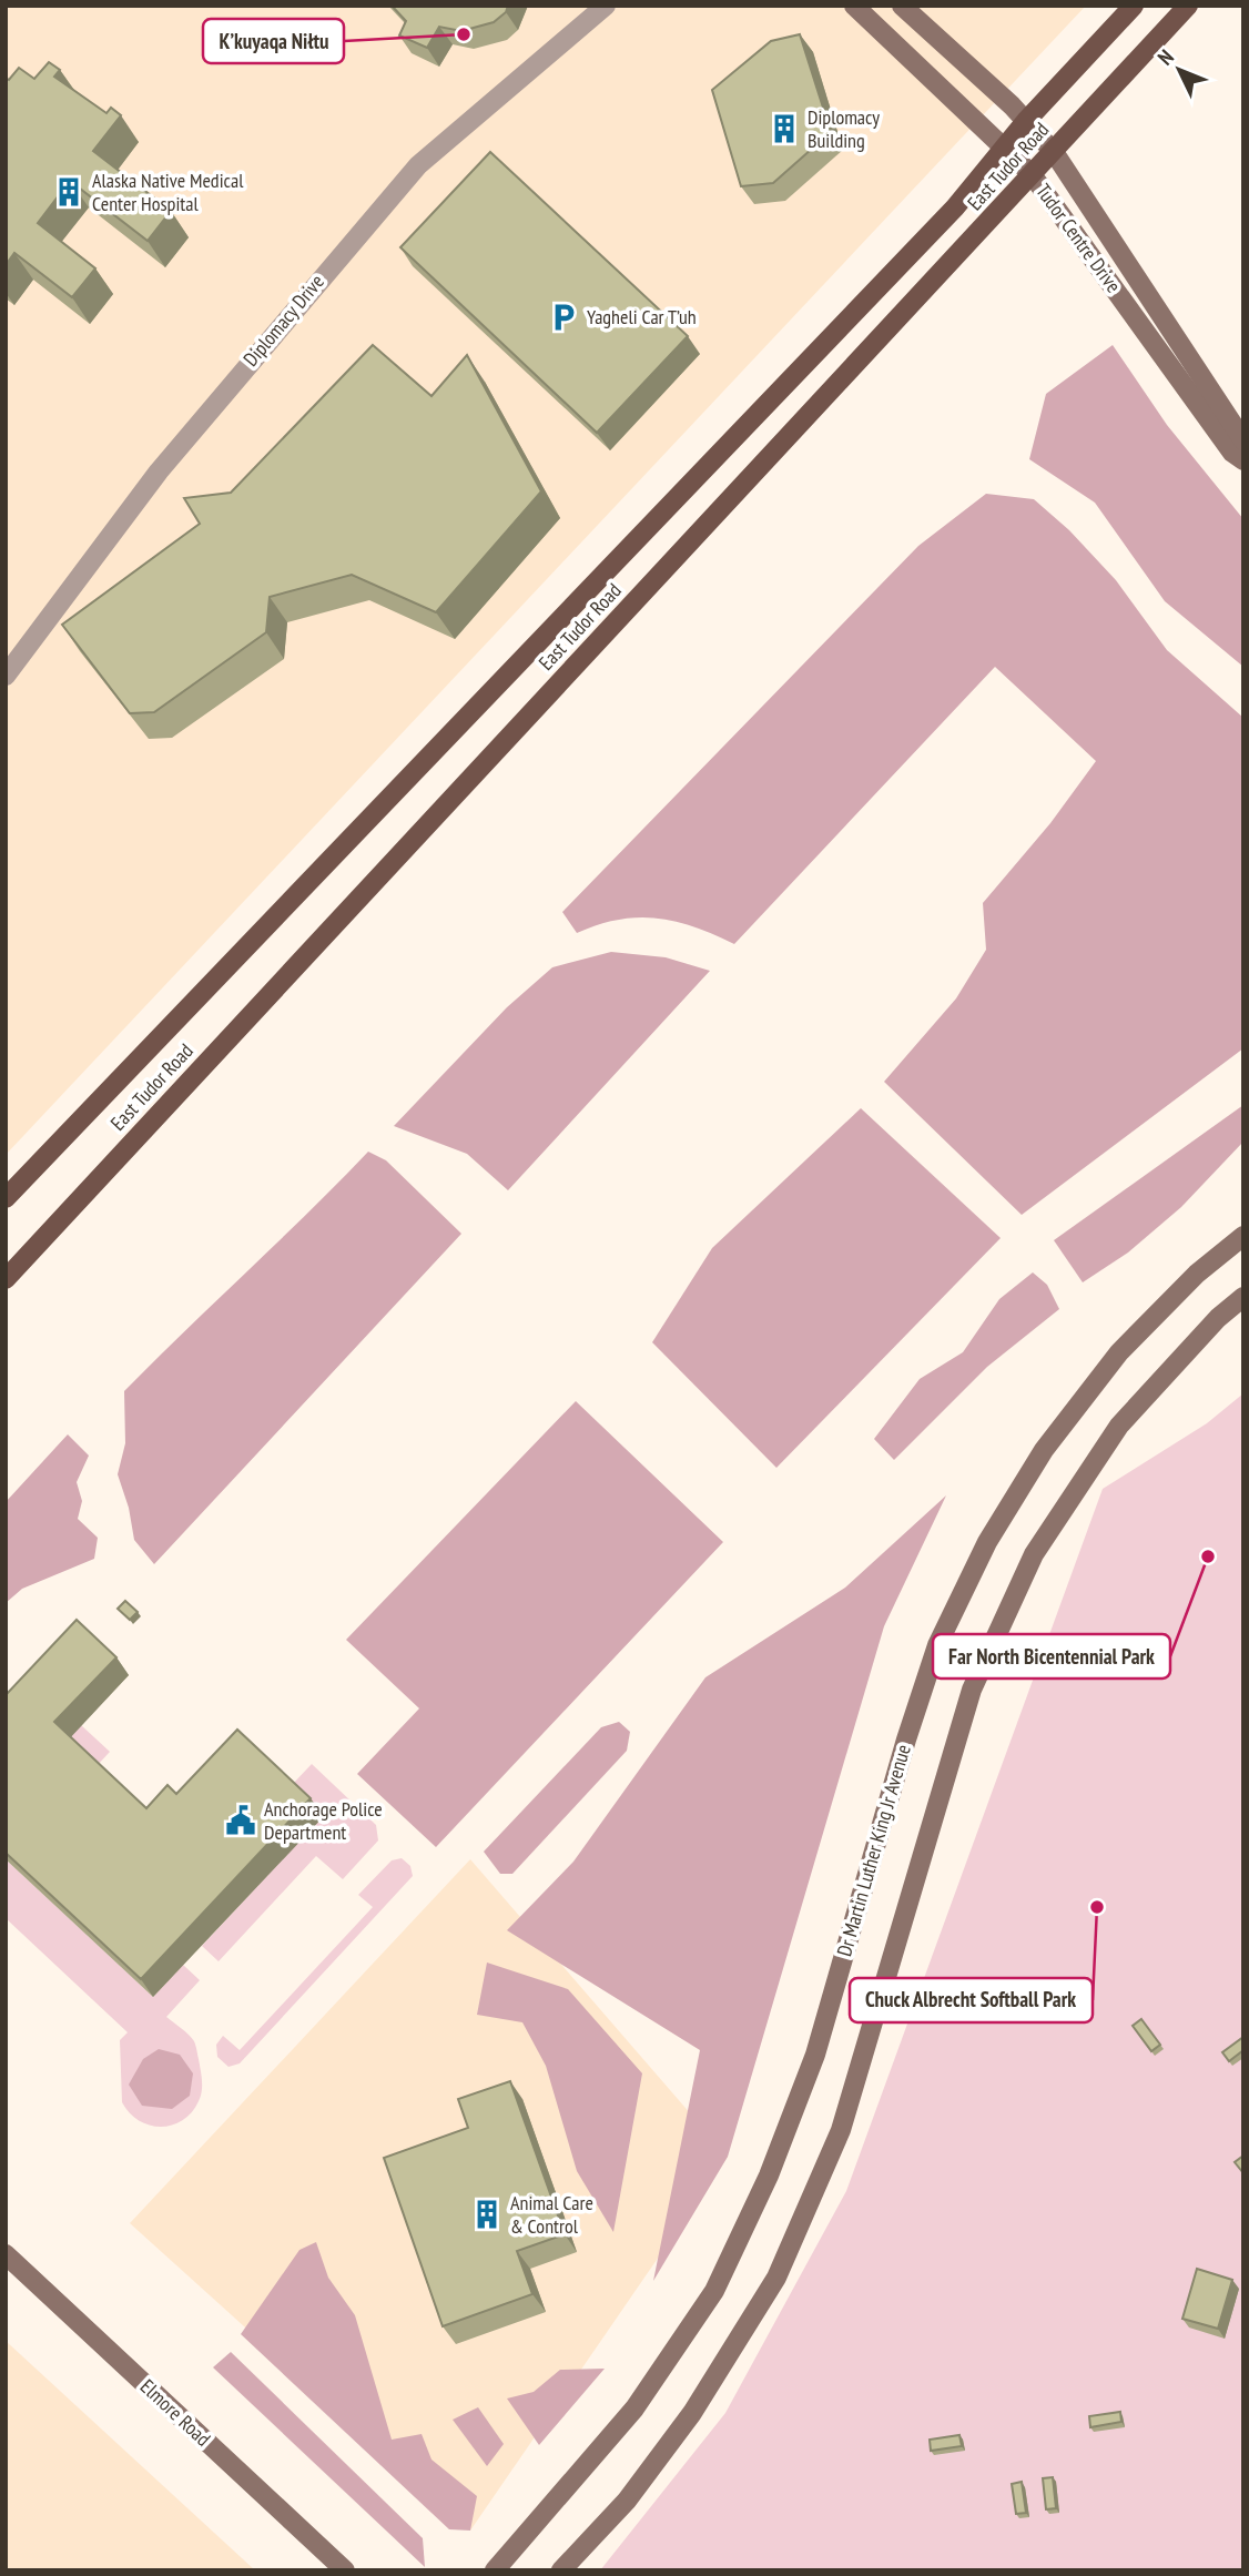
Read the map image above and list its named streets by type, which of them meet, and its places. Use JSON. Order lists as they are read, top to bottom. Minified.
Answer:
{"streets":{"main road":["East Tudor Road"],"street":["Tudor Centre Drive","Diplomacy Drive","Dr Martin Luther King Jr Avenue","Elmore Road"]},"crossings":[["East Tudor Road","Tudor Centre Drive"]],"places":{"other":["K’kuyaqa Niłtu","Far North Bicentennial Park","Chuck Albrecht Softball Park"],"building":["Diplomacy Building","Alaska Native Medical Center Hospital","Animal Care & Control"],"parking":["Yagheli Car T’uh"],"public building":["Anchorage Police Department"]},"north":"top left"}
